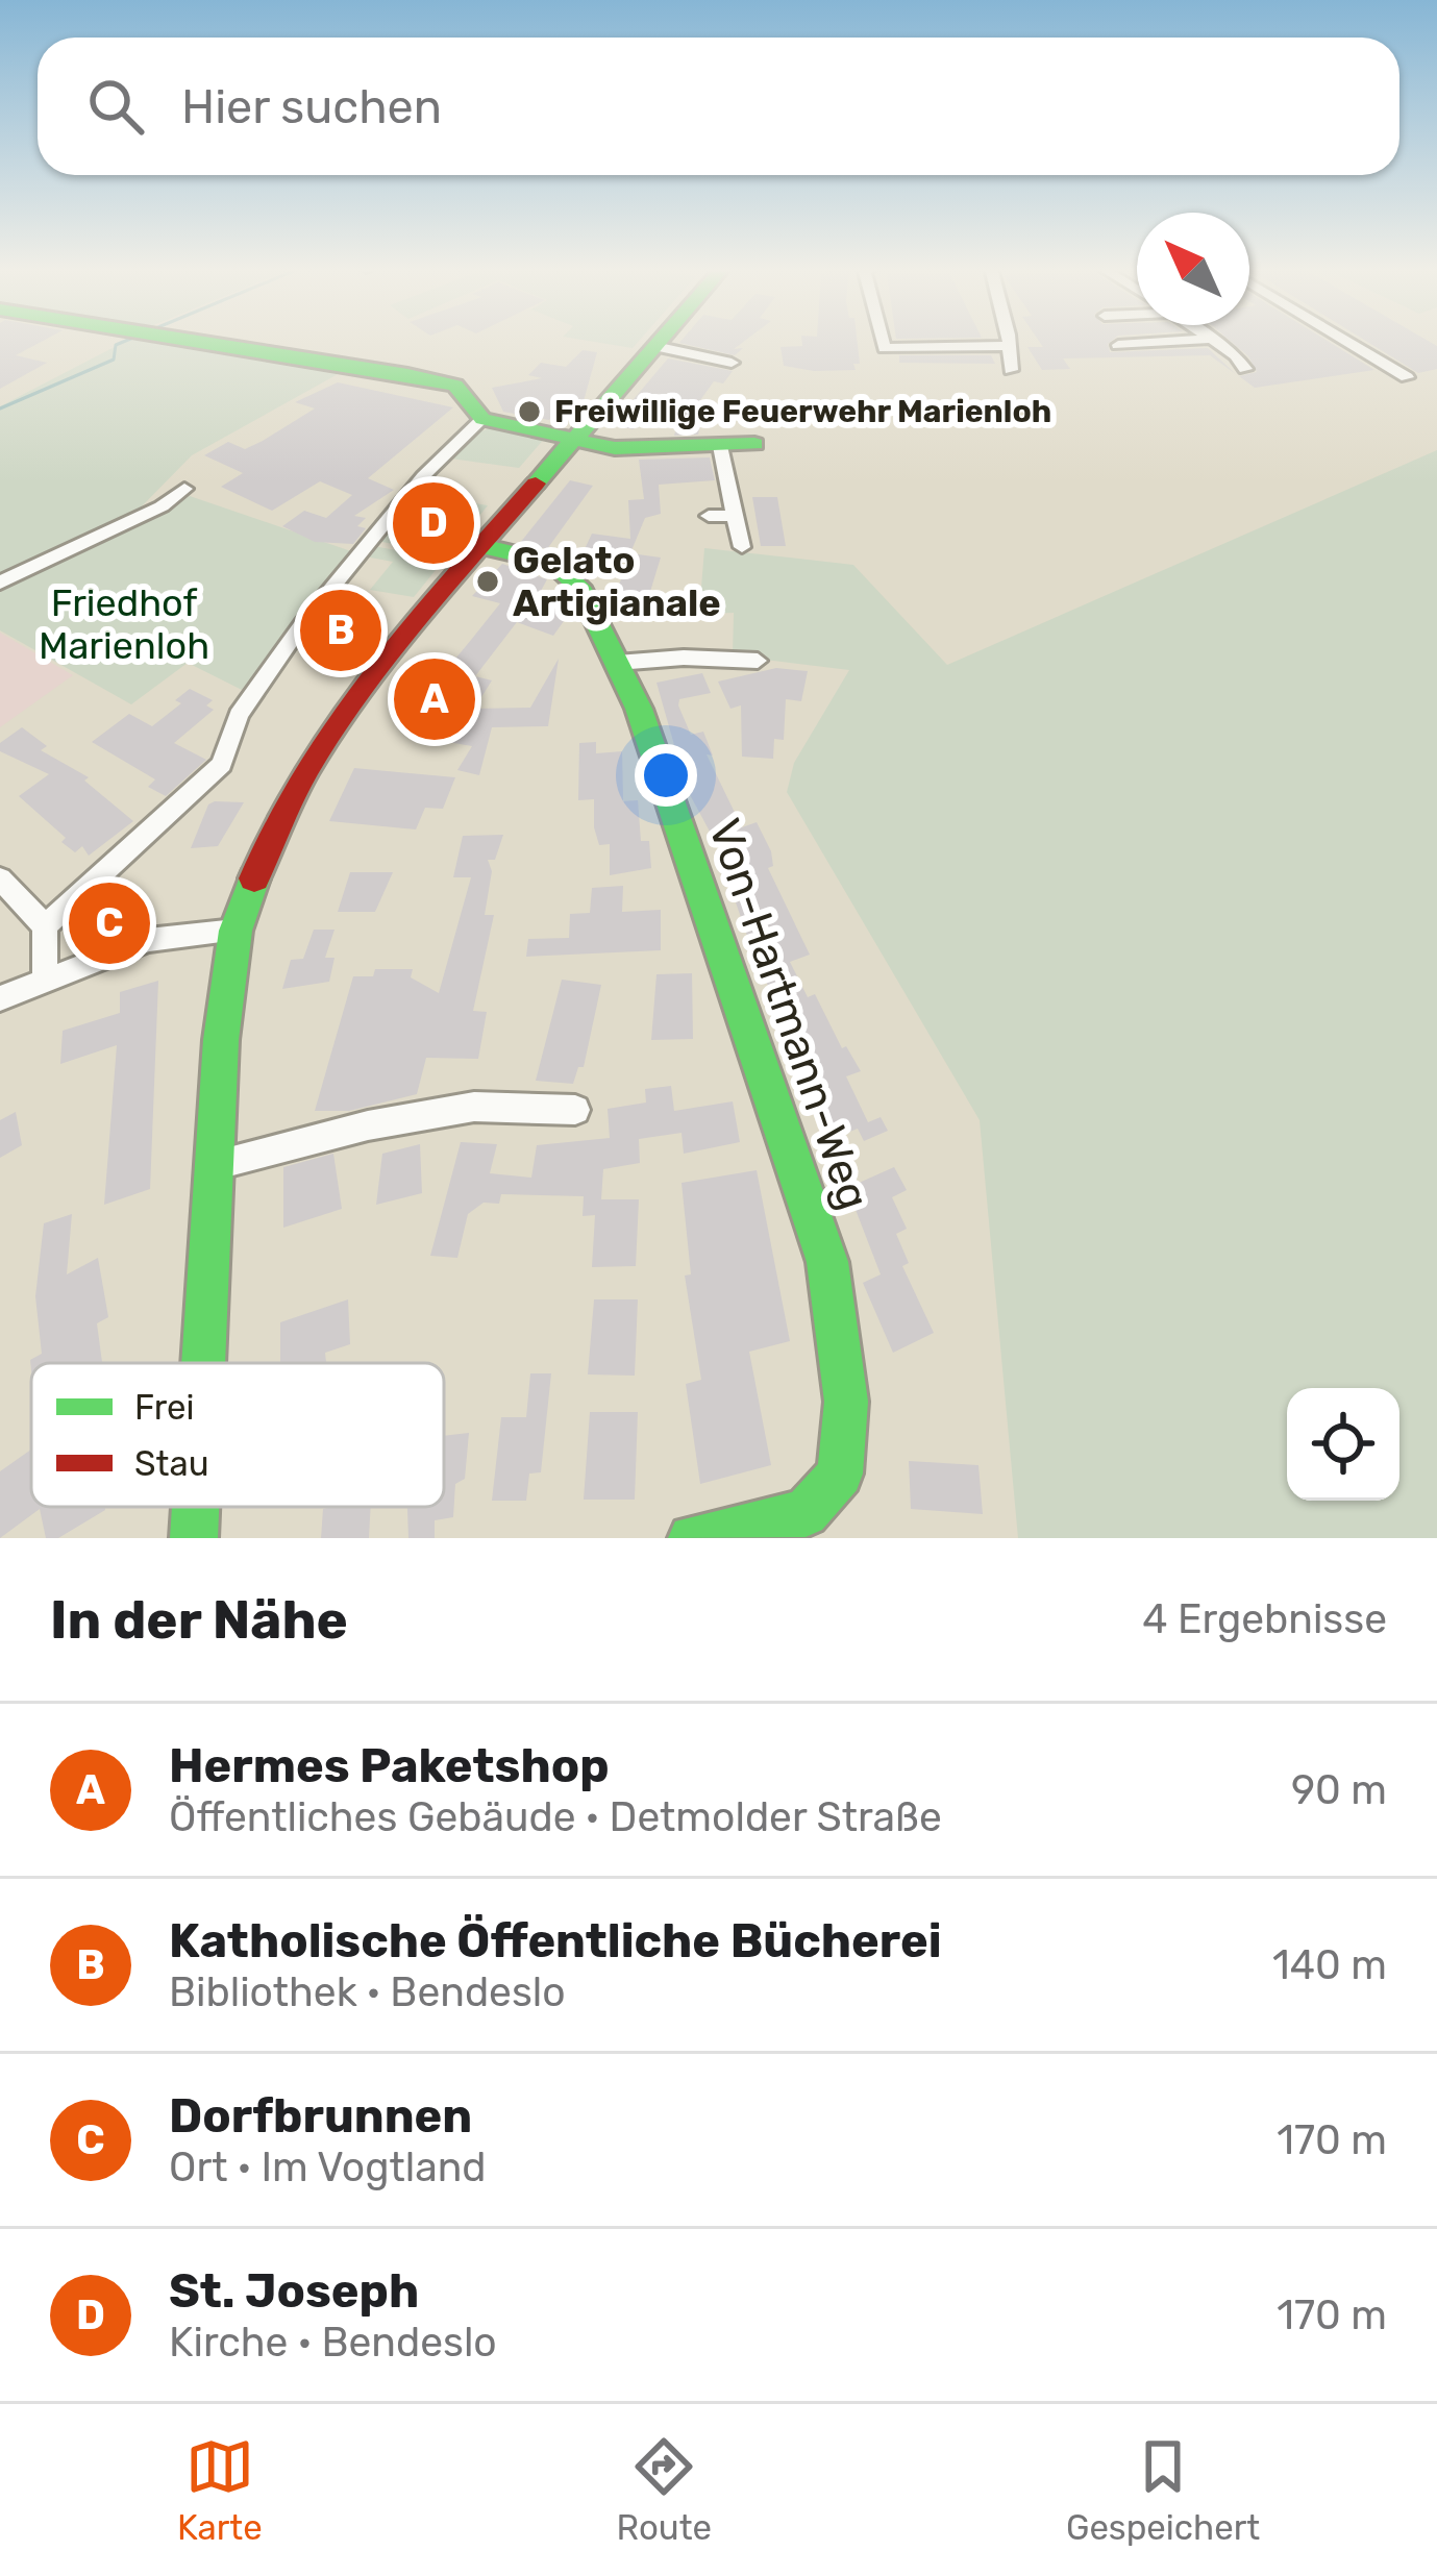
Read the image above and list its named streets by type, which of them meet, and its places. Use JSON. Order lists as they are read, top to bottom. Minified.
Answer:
{"streets":{"street":["Von-Hartmann-Weg"]},"parks":["Friedhof Marienloh"],"places":["Freiwillige Feuerwehr Marienloh","Gelato Artigianale"],"legend":["Frei","Stau"],"north":"top left","page":{"search":"Hier suchen","pins":["D","B","A","C"],"heading":["In der Nähe","4 Ergebnisse"],"list":[{"mark":"A","name":"Hermes Paketshop","note":"Öffentliches Gebäude · Detmolder Straße","value":"90 m"},{"mark":"B","name":"Katholische Öffentliche Bücherei","note":"Bibliothek · Bendeslo","value":"140 m"},{"mark":"C","name":"Dorfbrunnen","note":"Ort · Im Vogtland","value":"170 m"},{"mark":"D","name":"St. Joseph","note":"Kirche · Bendeslo","value":"170 m"}],"nav":["Karte","Route","Gespeichert"]}}
